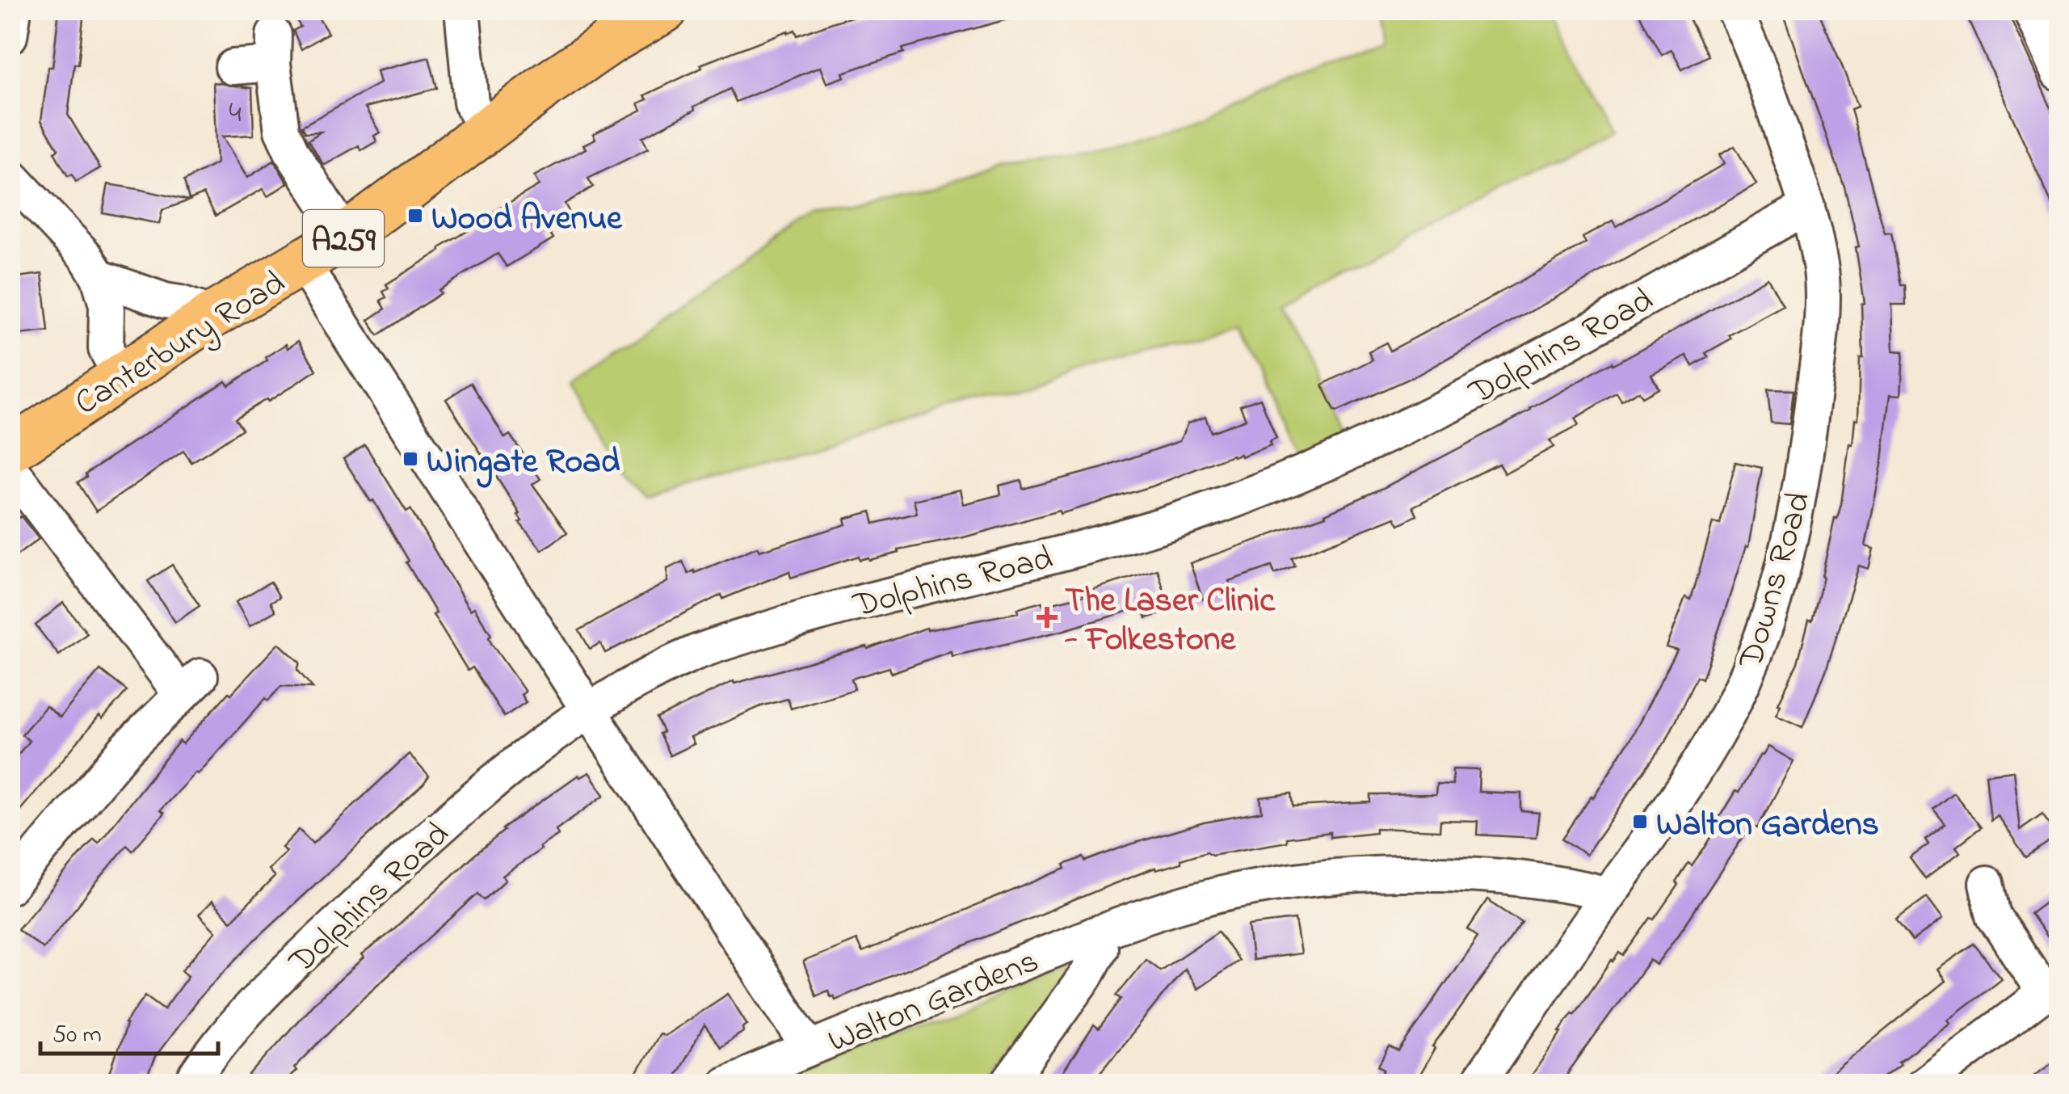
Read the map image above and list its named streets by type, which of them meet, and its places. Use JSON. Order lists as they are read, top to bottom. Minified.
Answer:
{"streets":{"highway":["A259","Canterbury Road"],"street":["Dolphins Road","Downs Road","Walton Gardens"]},"crossings":[["Dolphins Road","Downs Road"],["Downs Road","Walton Gardens"]],"places":{"transit":["Wood Avenue","Wingate Road","Walton Gardens"],"health":["The Laser Clinic - Folkestone"]},"house_numbers":["4"],"scale_bar":"50 m"}
